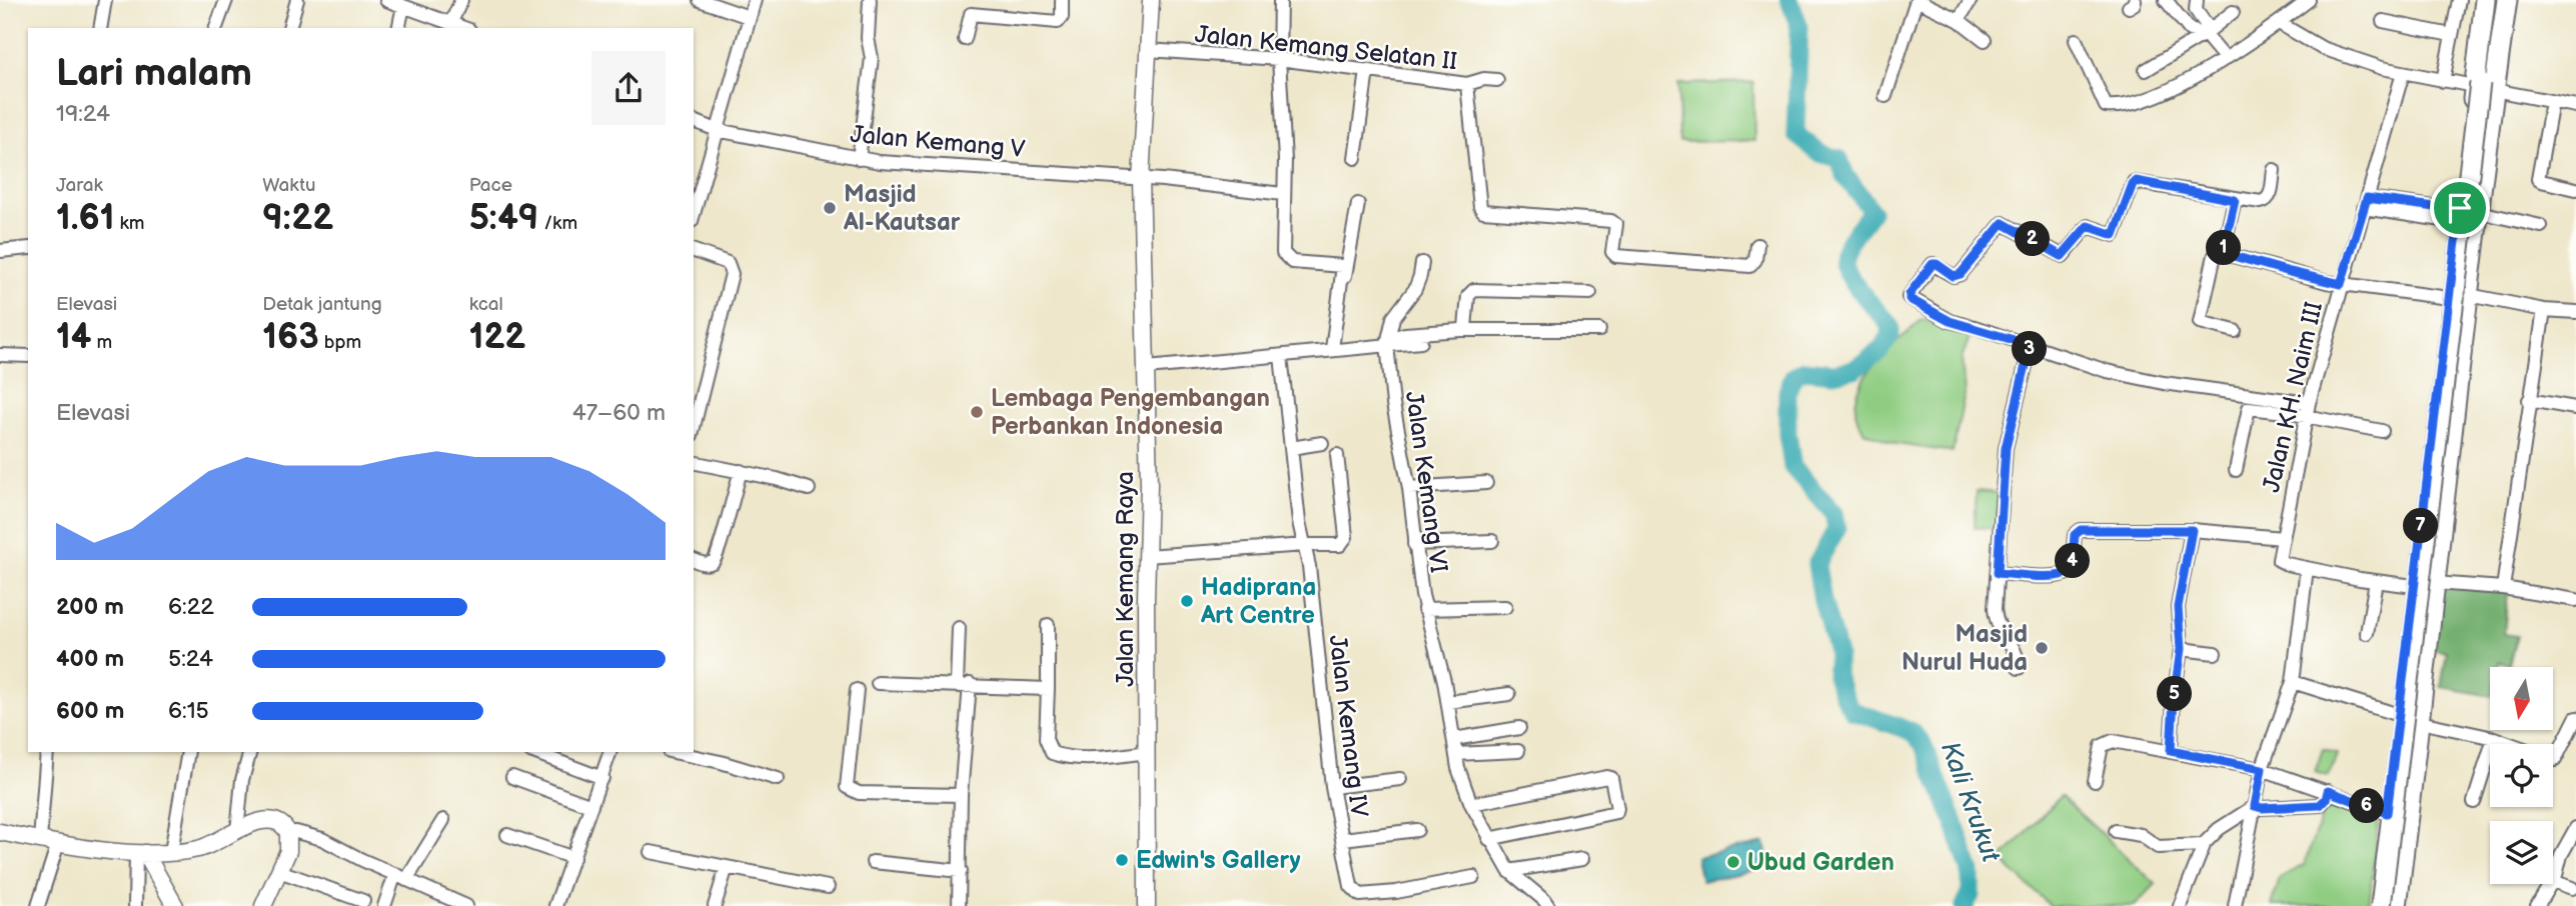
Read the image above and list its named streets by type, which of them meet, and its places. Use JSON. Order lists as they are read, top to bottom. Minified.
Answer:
{"streets":{"street":["Jalan Kemang Selatan II","Jalan Kemang V","Jalan KH. Naim III","Jalan Kemang VI","Jalan Kemang Raya","Jalan Kemang IV"]},"crossings":[["Jalan Kemang Selatan II","Jalan Kemang Raya"],["Jalan Kemang V","Jalan Kemang Raya"]],"water":["Kali Krukut"],"places":["Masjid Al-Kautsar","Lembaga Pengembangan Perbankan Indonesia","Hadiprana Art Centre","Masjid Nurul Huda","Edwin's Gallery","Ubud Garden"],"north":"bottom","page":{"heading":["Lari malam","19:24"],"stats":[["Jarak","1.61 km"],["Waktu","9:22"],["Pace","5:49 /km"],["Elevasi","14 m"],["Detak jantung","163 bpm"],["kcal","122"]],"pins":["2","1","3","7","4","5","6"],"chart":["Elevasi","47–60 m"],"list":[{"name":"200 m","note":"6:22"},{"name":"400 m","note":"5:24"},{"name":"600 m","note":"6:15"}]}}
